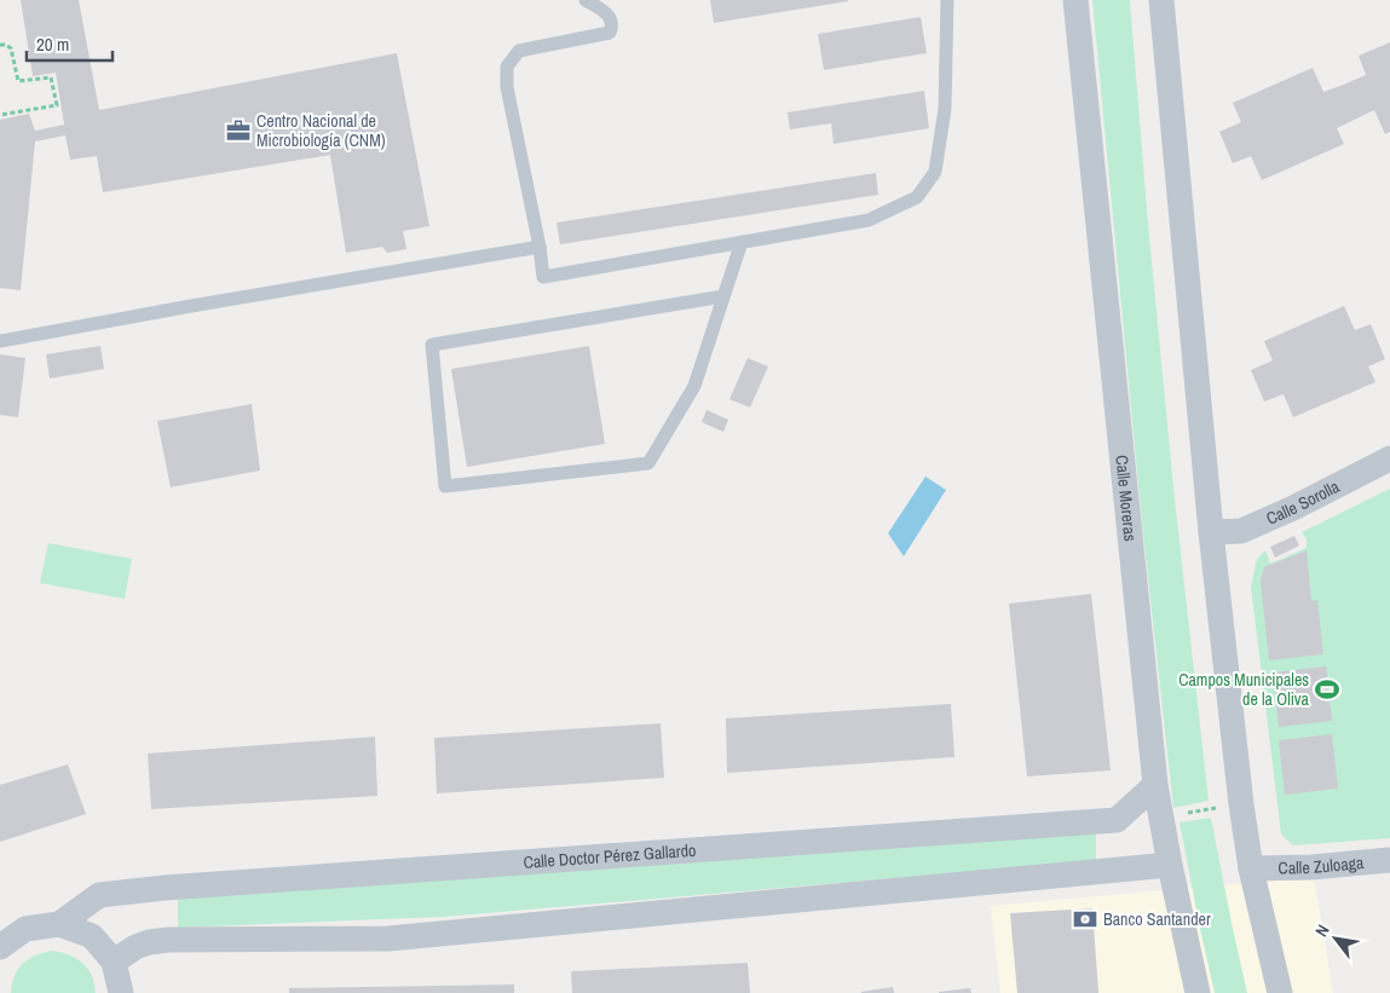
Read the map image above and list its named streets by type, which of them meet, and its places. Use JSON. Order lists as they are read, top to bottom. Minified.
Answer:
{"streets":{"street":["Calle Moreras","Calle Sorolla","Calle Doctor Pérez Gallardo","Calle Zuloaga"]},"crossings":[["Calle Moreras","Calle Doctor Pérez Gallardo"]],"places":{"office":["Centro Nacional de Microbiología (CNM)"],"sports":["Campos Municipales de la Oliva"],"bank":["Banco Santander"]},"scale_bar":"20 m","north":"top left"}
